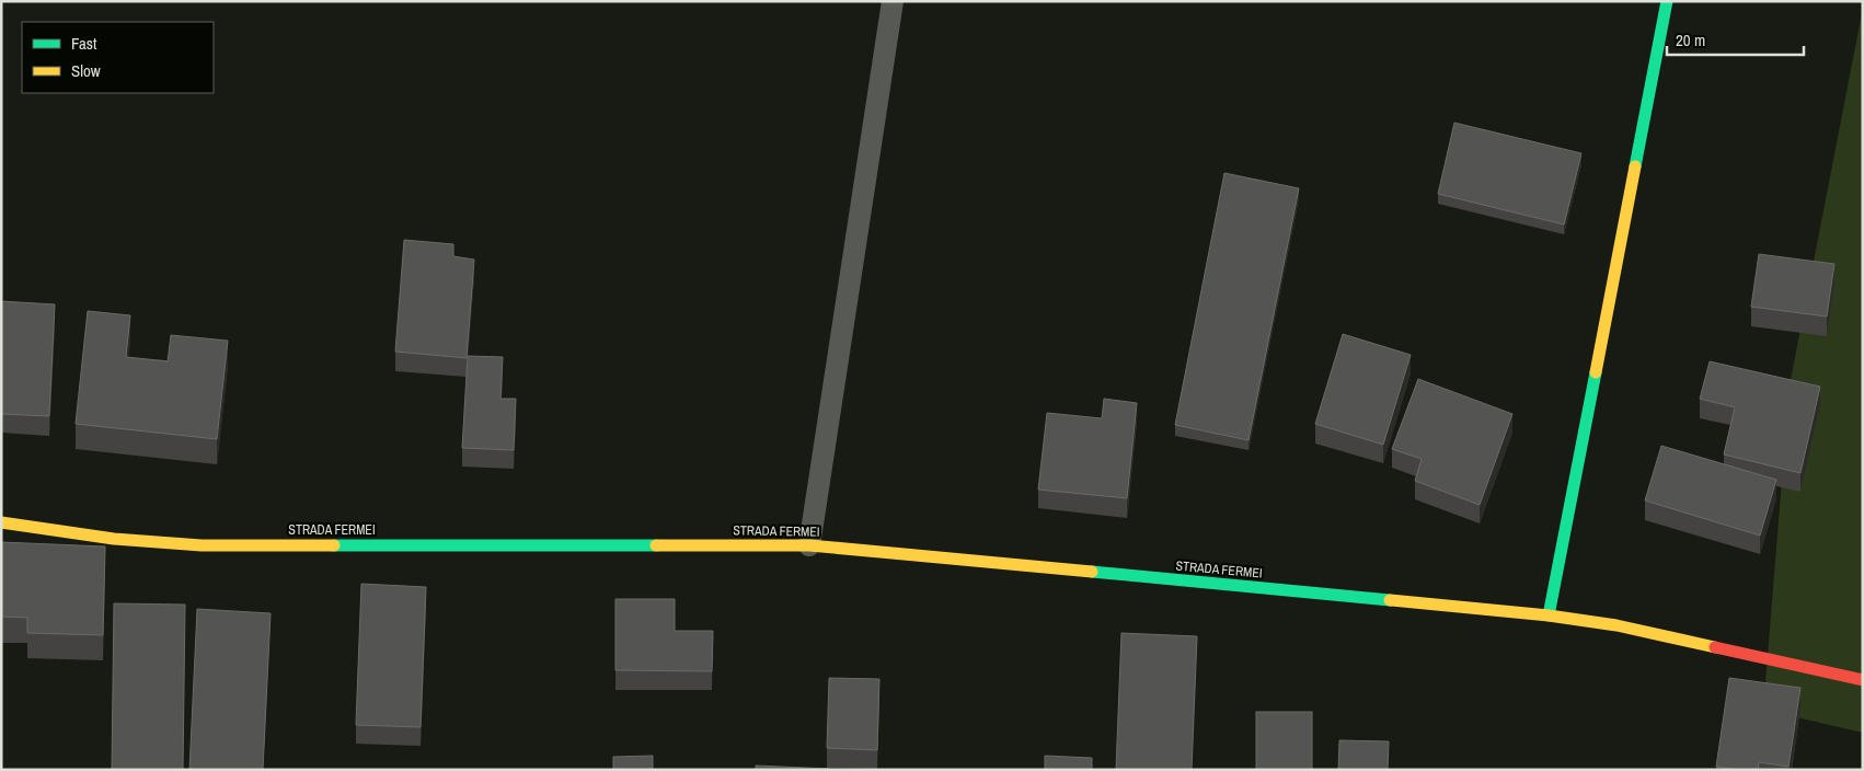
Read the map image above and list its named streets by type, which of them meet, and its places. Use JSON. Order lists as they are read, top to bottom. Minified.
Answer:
{"streets":{"street":["STRADA FERMEI"]},"legend":["Fast","Slow"],"scale_bar":"20 m"}
